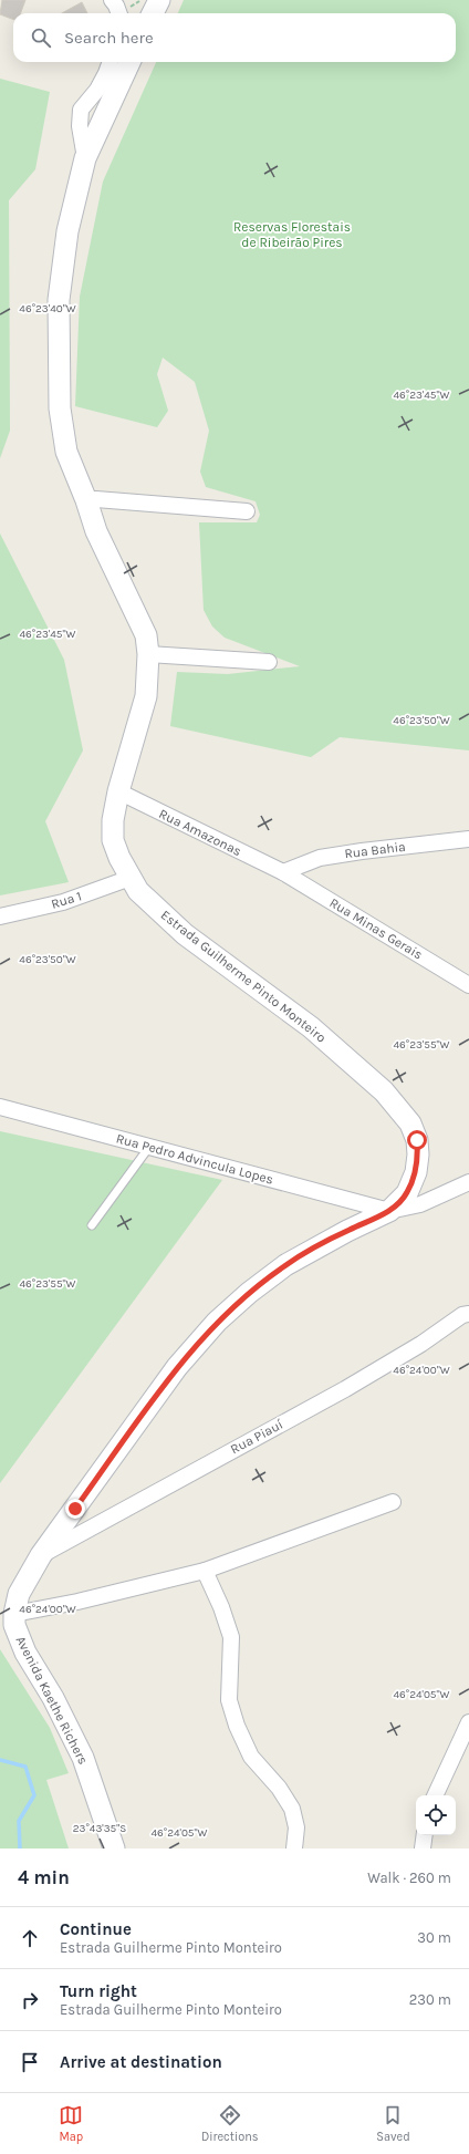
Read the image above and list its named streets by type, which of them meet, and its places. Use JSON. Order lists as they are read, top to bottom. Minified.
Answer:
{"streets":{"main road":["Estrada Guilherme Pinto Monteiro","Avenida Kaethe Richers"],"street":["Rua Amazonas","Rua Bahia","Rua 1","Rua Minas Gerais","Rua Pedro Advincula Lopes","Rua Piauí"]},"crossings":[["Rua Amazonas","Rua Bahia"],["Rua Amazonas","Rua Minas Gerais"],["Rua Amazonas","Estrada Guilherme Pinto Monteiro"],["Rua Bahia","Rua Minas Gerais"],["Rua 1","Estrada Guilherme Pinto Monteiro"],["Estrada Guilherme Pinto Monteiro","Rua Pedro Advincula Lopes"],["Estrada Guilherme Pinto Monteiro","Rua Piauí"]],"parks":["Reservas Florestais de Ribeirão Pires"],"page":{"search":"Search here","heading":["4 min","Walk · 260 m"],"list":[["Continue","Estrada Guilherme Pinto Monteiro","30 m"],["Turn right","Estrada Guilherme Pinto Monteiro","230 m"],"Arrive at destination"],"nav":["Map","Directions","Saved"]},"coordinates":["46°23'40\"W","46°23'45\"W","46°23'50\"W","46°23'55\"W","46°24'00\"W","46°24'05\"W","23°43'35\"S"]}
